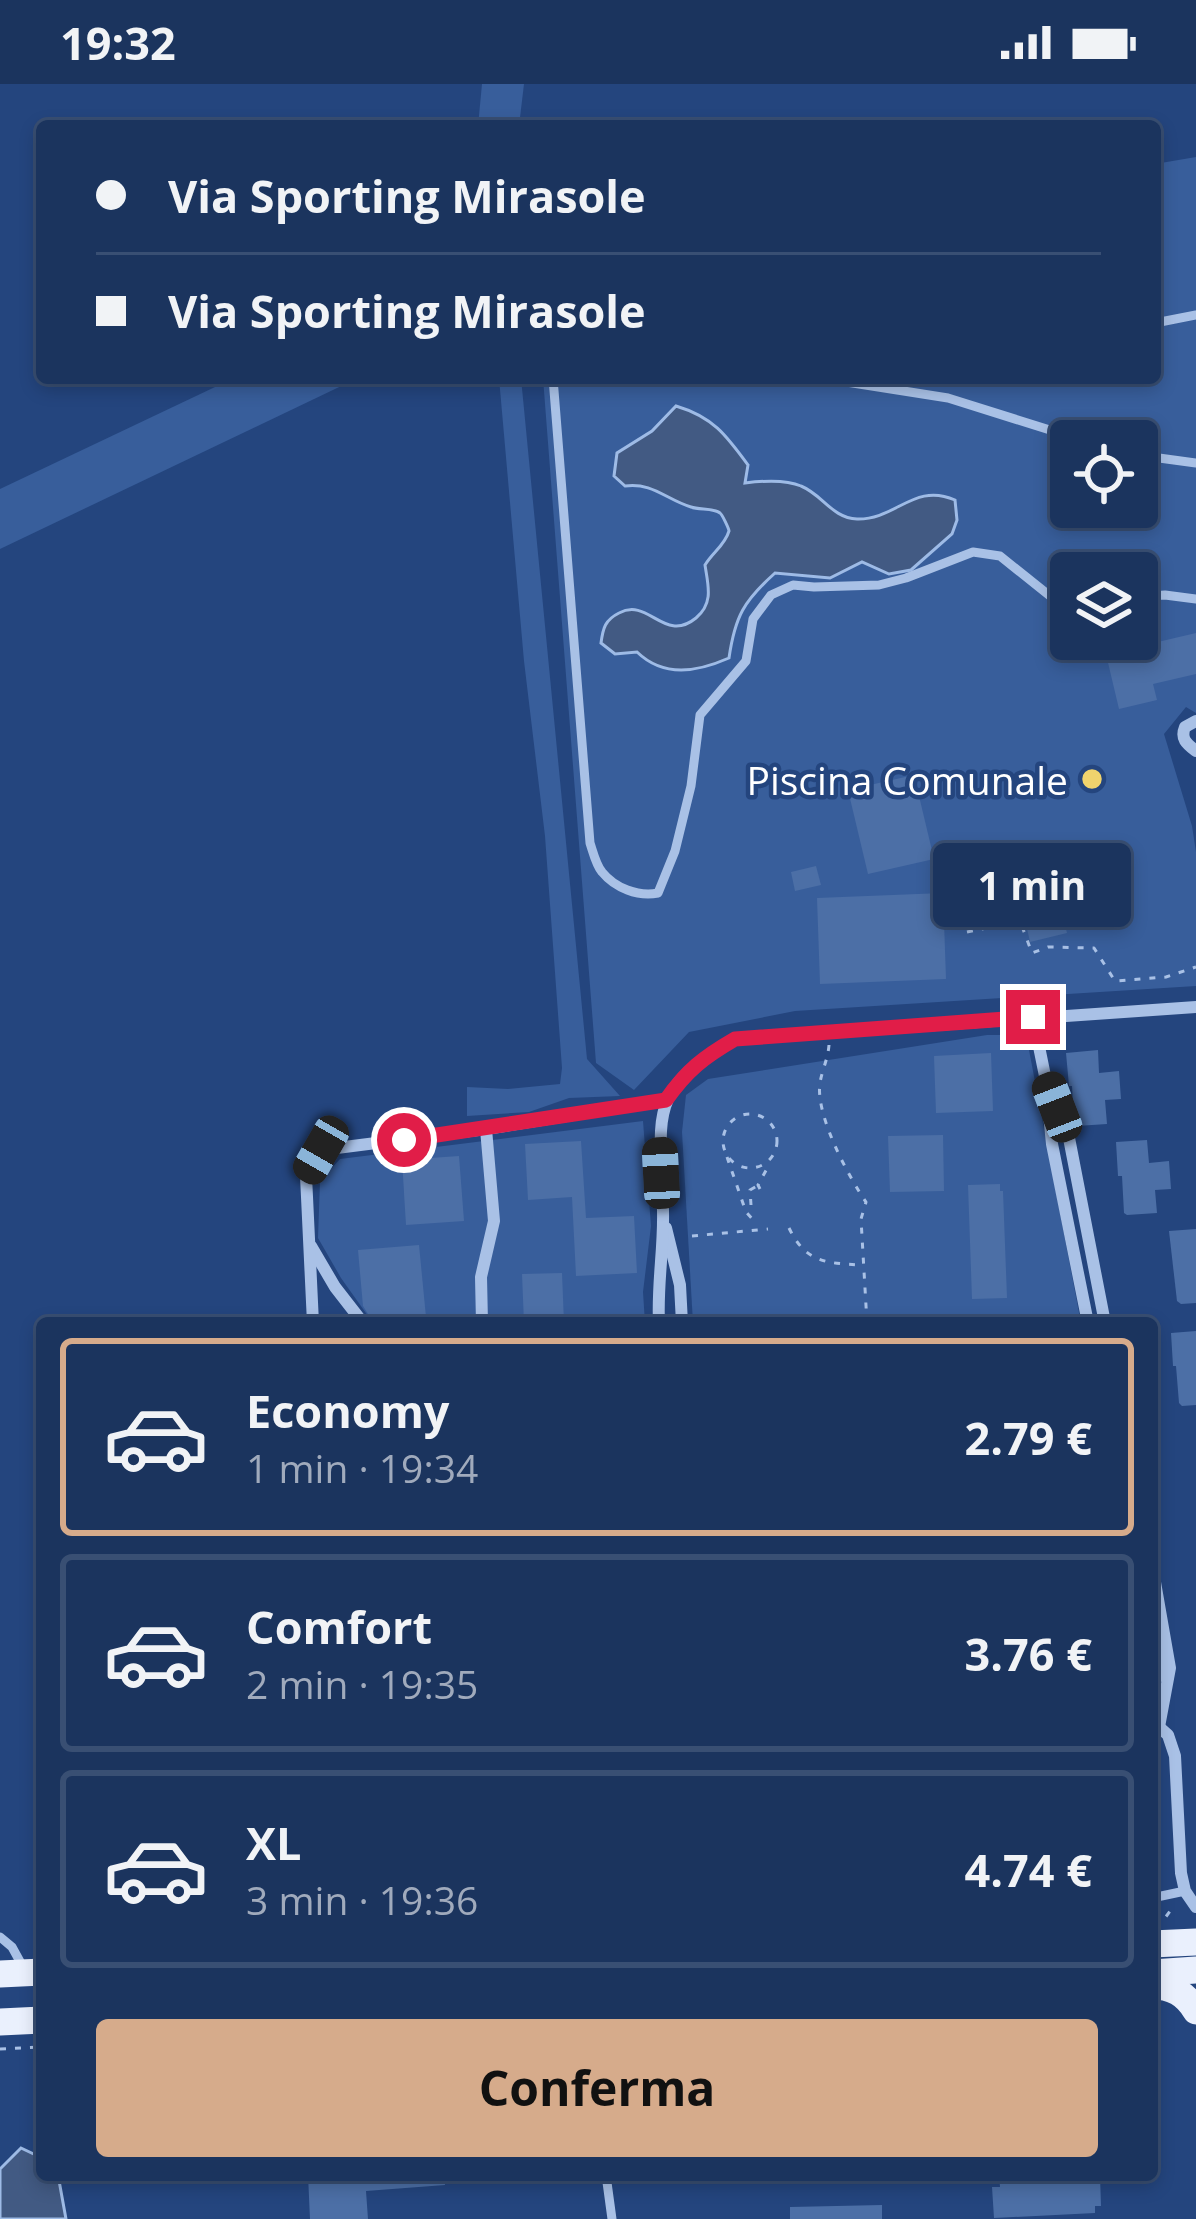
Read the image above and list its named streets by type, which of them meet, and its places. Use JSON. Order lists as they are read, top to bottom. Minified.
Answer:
{"places":["Piscina Comunale"],"page":{"status":"19:32","banner":["Via Sporting Mirasole","Via Sporting Mirasole"],"bubble":"1 min","list":[{"name":"Economy","note":"1 min · 19:34","value":"2.79 €"},{"name":"Comfort","note":"2 min · 19:35","value":"3.76 €"},{"name":"XL","note":"3 min · 19:36","value":"4.74 €"}],"buttons":"Conferma"}}
